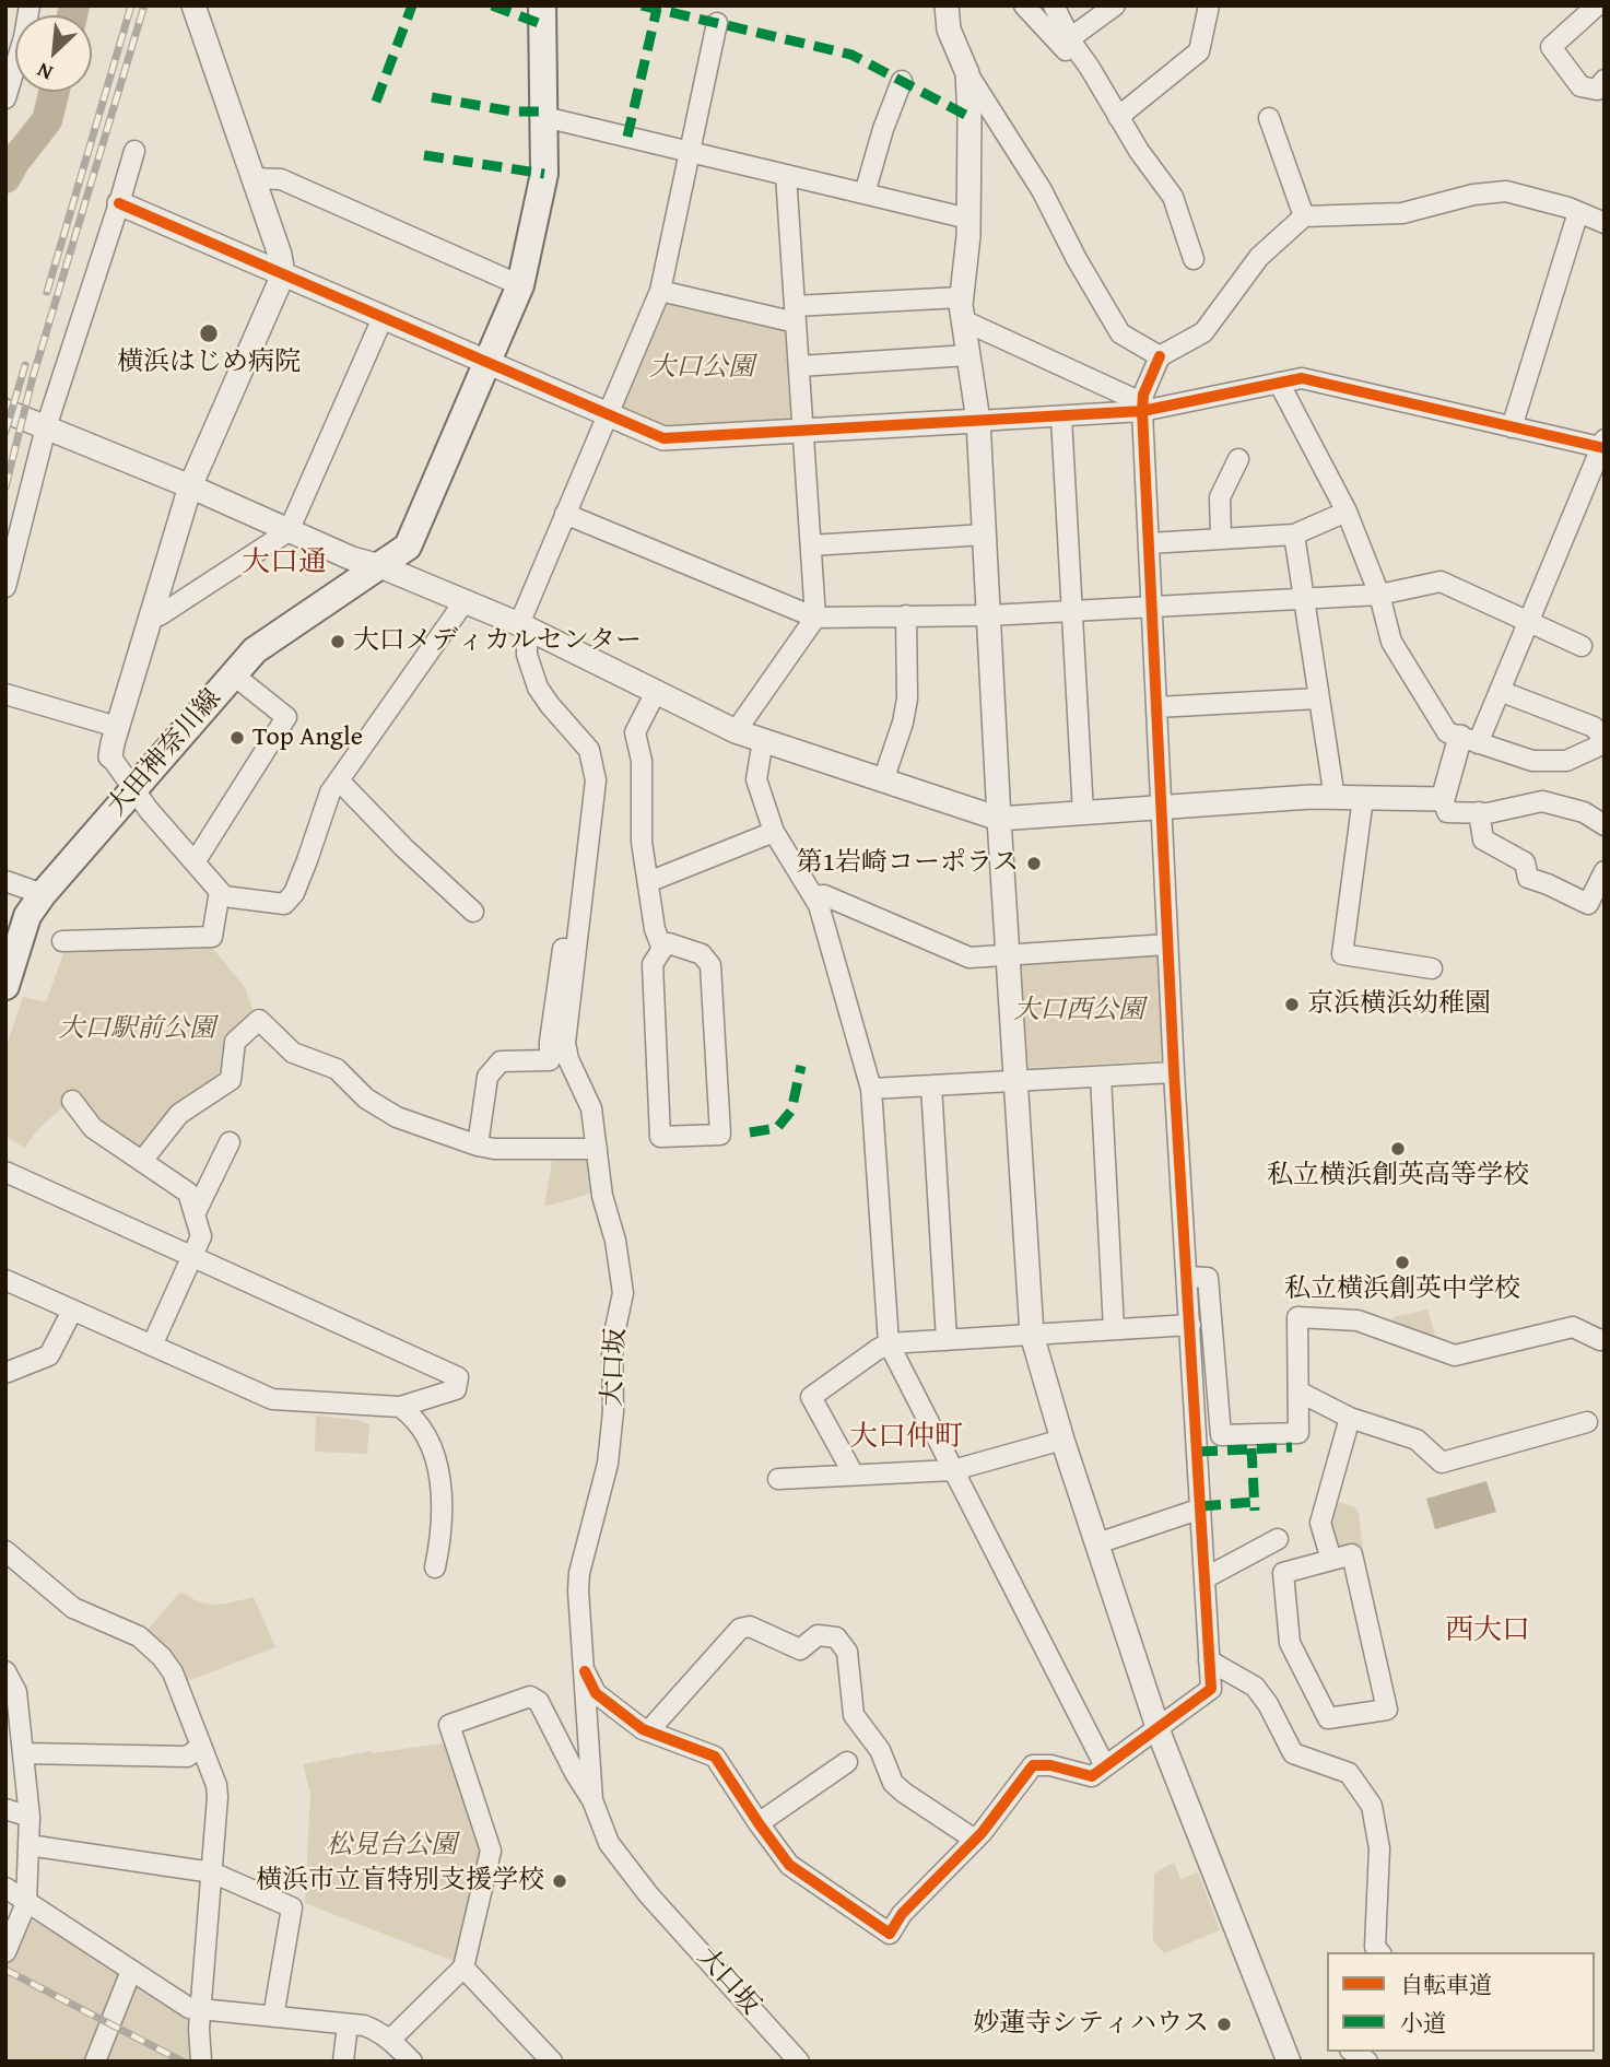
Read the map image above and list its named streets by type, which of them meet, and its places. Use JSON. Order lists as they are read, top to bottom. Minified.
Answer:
{"streets":{"main road":["大田神奈川線"],"street":["大口坂"]},"districts":["大口通","大口仲町","西大口"],"parks":["大口公園","大口西公園","大口駅前公園","松見台公園"],"places":["横浜はじめ病院","大口メディカルセンター","Top Angle","第1岩崎コーポラス","京浜横浜幼稚園","私立横浜創英高等学校","私立横浜創英中学校","横浜市立盲特別支援学校","妙蓮寺シティハウス"],"legend":["自転車道","小道"],"north":"bottom left"}
